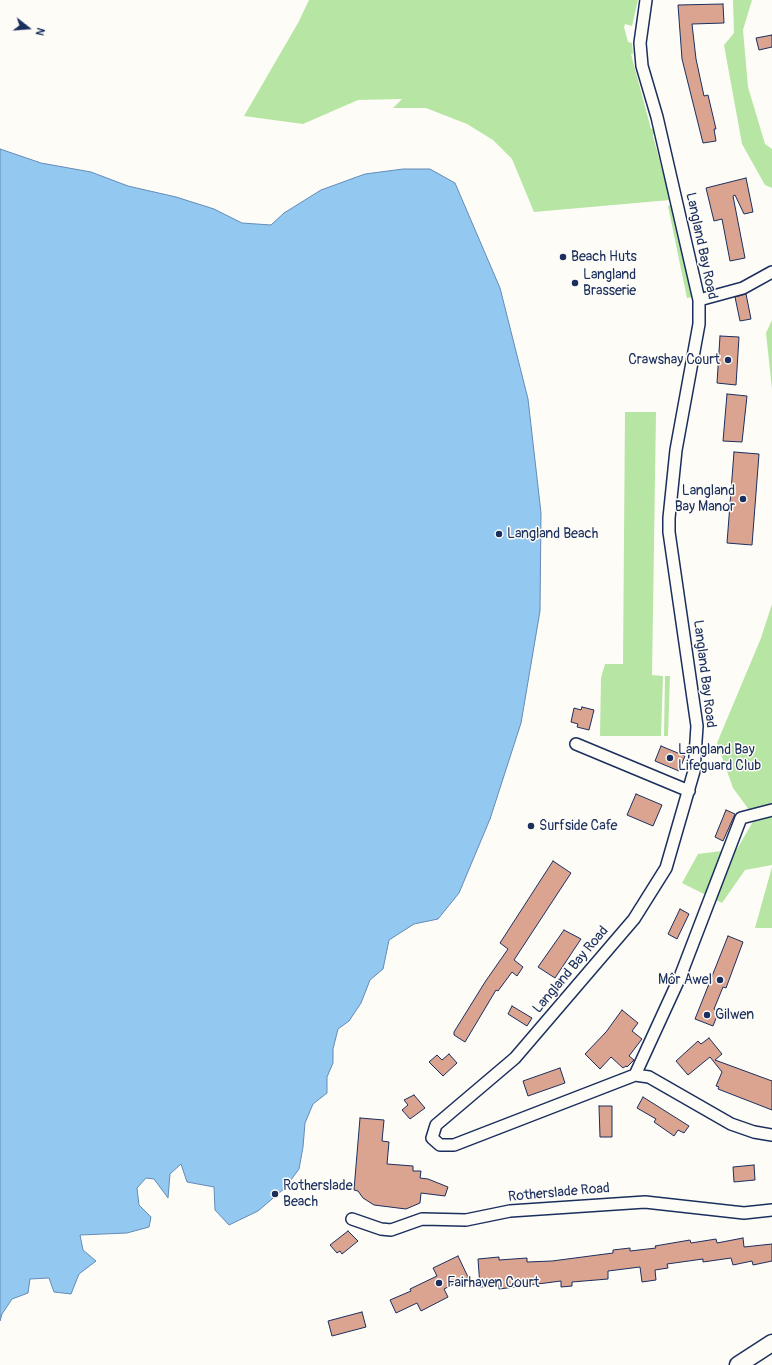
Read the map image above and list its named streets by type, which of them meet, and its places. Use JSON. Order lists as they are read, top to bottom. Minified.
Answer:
{"streets":{"street":["Langland Bay Road","Rotherslade Road"]},"places":["Beach Huts","Langland Brasserie","Crawshay Court","Langland Bay Manor","Langland Beach","Langland Bay Lifeguard Club","Surfside Cafe","Môr Awel","Gilwen","Rotherslade Beach","Fairhaven Court"],"north":"right"}
